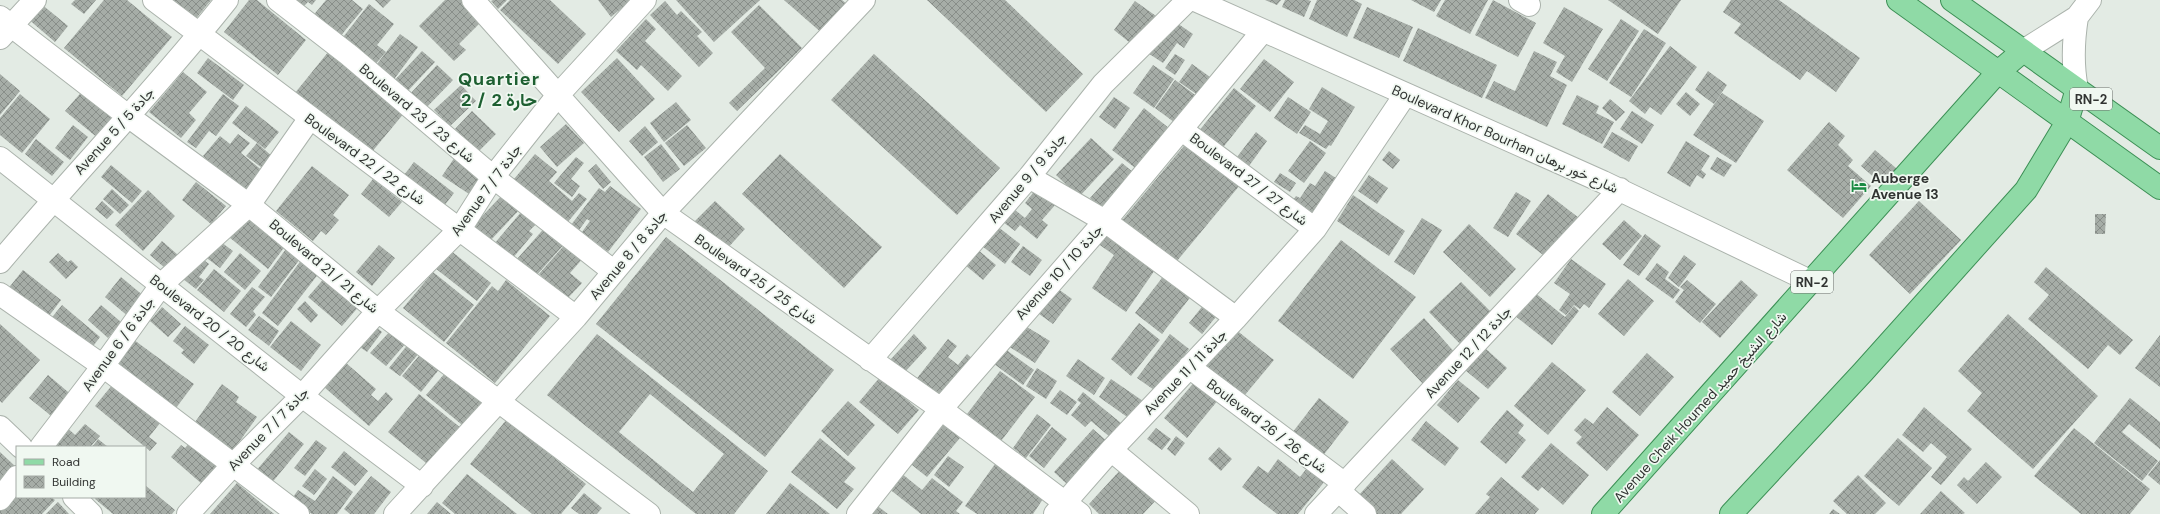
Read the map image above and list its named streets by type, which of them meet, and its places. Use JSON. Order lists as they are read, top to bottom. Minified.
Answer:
{"streets":{"main road":["RN-2","Avenue Cheik Houmed شارع الشيخ حميد"],"street":["Boulevard 23 / شارع 23","Avenue 5 / جادة 5","Boulevard Khor Bourhan شارع خور برهان","Boulevard 22 / شارع 22","Avenue 9 / جادة 9","Boulevard 27 / شارع 27","Avenue 7 / جادة 7","Avenue 8 / جادة 8","Boulevard 21 / شارع 21","Avenue 10 / جادة 10","Boulevard 25 / شارع 25","Boulevard 20 / شارع 20","Avenue 6 / جادة 6","Avenue 12 / جادة 12","Avenue 11 / جادة 11","Boulevard 26 / شارع 26"]},"crossings":[["RN-2","Avenue Cheik Houmed شارع الشيخ حميد"],["Boulevard 23 / شارع 23","Avenue 7 / جادة 7"],["Boulevard 23 / شارع 23","Avenue 8 / جادة 8"],["Avenue 5 / جادة 5","Boulevard 22 / شارع 22"],["Avenue 5 / جادة 5","Boulevard 21 / شارع 21"],["Avenue 5 / جادة 5","Boulevard 20 / شارع 20"],["Boulevard Khor Bourhan شارع خور برهان","Avenue 10 / جادة 10"],["Boulevard Khor Bourhan شارع خور برهان","Avenue 12 / جادة 12"],["Boulevard Khor Bourhan شارع خور برهان","Avenue 11 / جادة 11"],["Boulevard Khor Bourhan شارع خور برهان","Avenue Cheik Houmed شارع الشيخ حميد"],["Boulevard 22 / شارع 22","Avenue 7 / جادة 7"],["Boulevard 22 / شارع 22","Avenue 8 / جادة 8"],["Boulevard 22 / شارع 22","Avenue 6 / جادة 6"],["Avenue 9 / جادة 9","Boulevard 25 / شارع 25"],["Boulevard 27 / شارع 27","Avenue 10 / جادة 10"],["Boulevard 27 / شارع 27","Avenue 11 / جادة 11"],["Avenue 7 / جادة 7","Boulevard 21 / شارع 21"],["Avenue 7 / جادة 7","Boulevard 25 / شارع 25"],["Avenue 7 / جادة 7","Boulevard 20 / شارع 20"],["Avenue 8 / جادة 8","Boulevard 21 / شارع 21"],["Avenue 8 / جادة 8","Boulevard 25 / شارع 25"],["Avenue 8 / جادة 8","Boulevard 20 / شارع 20"],["Boulevard 21 / شارع 21","Avenue 6 / جادة 6"],["Avenue 10 / جادة 10","Boulevard 25 / شارع 25"],["Boulevard 25 / شارع 25","Avenue 11 / جادة 11"],["Boulevard 20 / شارع 20","Avenue 6 / جادة 6"],["Avenue 12 / جادة 12","Boulevard 26 / شارع 26"],["Avenue 11 / جادة 11","Boulevard 26 / شارع 26"]],"districts":["Quartier 2 / حارة 2"],"places":{"hotel":["Auberge Avenue 13"]},"legend":["Road","Building"]}
